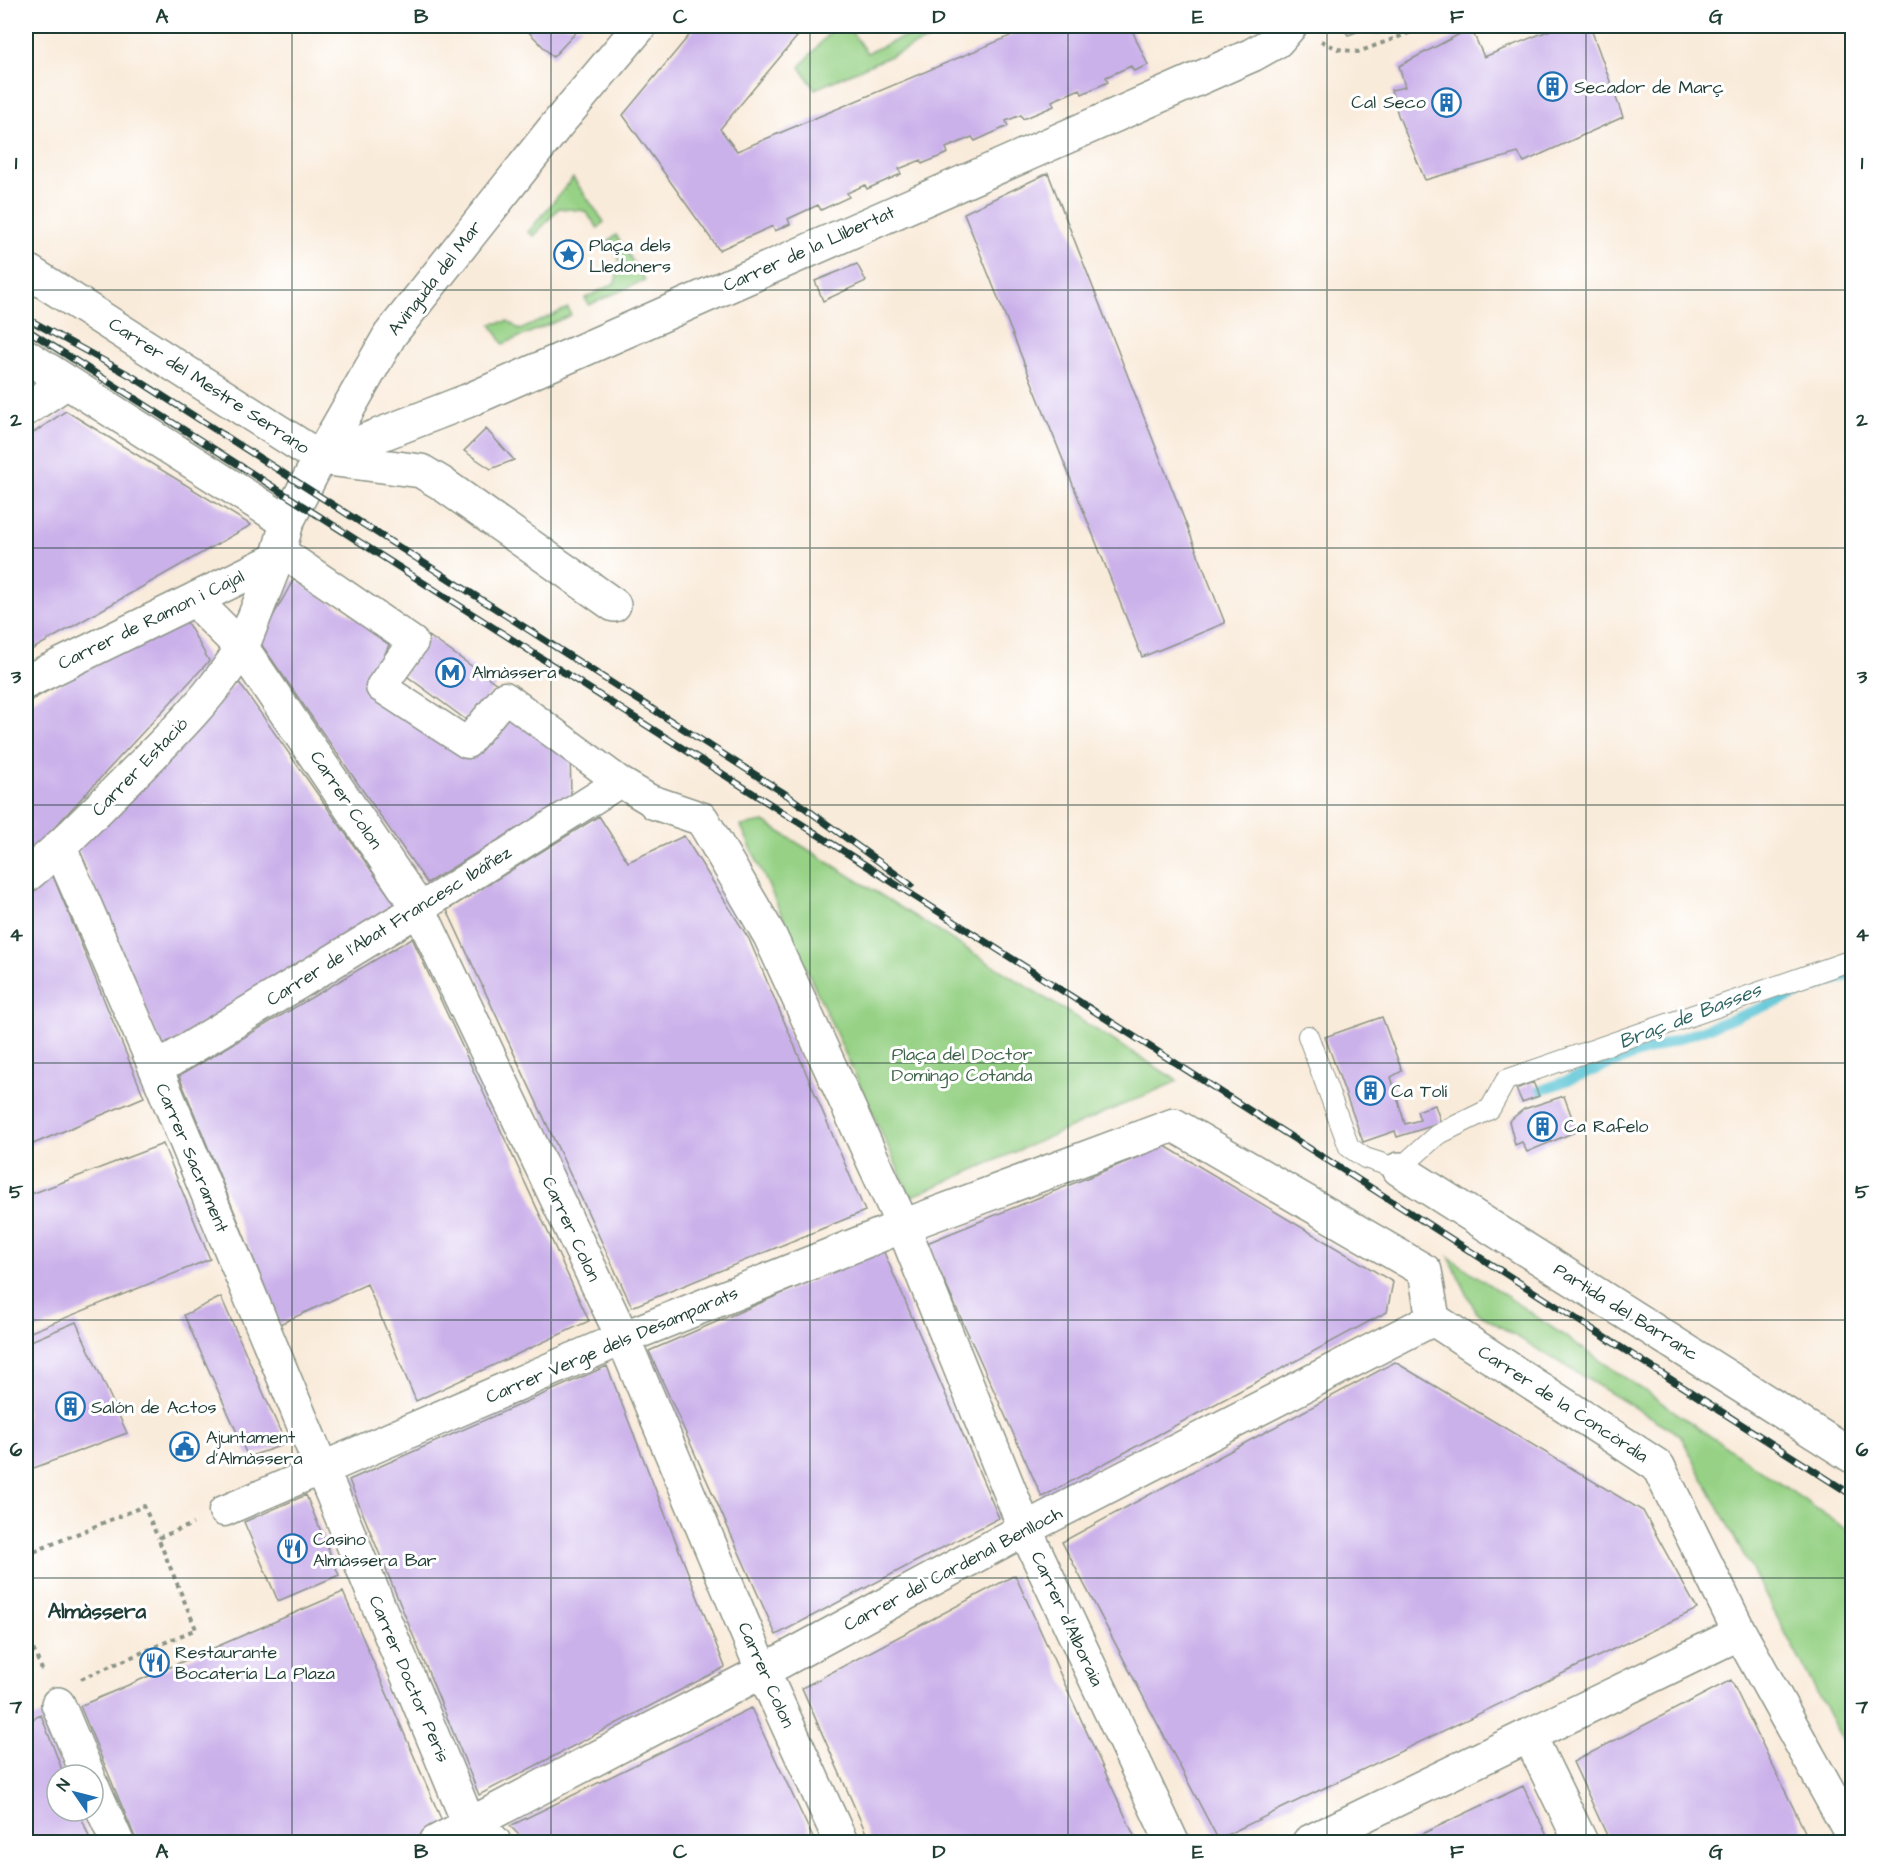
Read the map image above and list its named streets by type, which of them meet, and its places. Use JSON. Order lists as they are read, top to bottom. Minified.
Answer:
{"streets":{"street":["Carrer de la Llibertat","Avinguda del Mar","Carrer del Mestre Serrano","Carrer de Ramon i Cajal","Carrer Estació","Carrer Colon","Carrer de l'Abat Francesc Ibáñez","Carrer Sacrament","Partida del Barranc","Carrer Verge dels Desamparats","Carrer de la Concòrdia","Carrer del Cardenal Benlloch","Carrer d'Alboraia","Carrer Doctor Peris"]},"crossings":[["Carrer de la Llibertat","Avinguda del Mar"],["Carrer de la Llibertat","Carrer del Mestre Serrano"],["Avinguda del Mar","Carrer del Mestre Serrano"],["Avinguda del Mar","Carrer de Ramon i Cajal"],["Carrer de Ramon i Cajal","Carrer Colon"],["Carrer Estació","Carrer Colon"],["Carrer Estació","Carrer Sacrament"],["Carrer Colon","Carrer de l'Abat Francesc Ibáñez"],["Carrer Colon","Carrer Verge dels Desamparats"],["Carrer Colon","Carrer del Cardenal Benlloch"],["Carrer de l'Abat Francesc Ibáñez","Carrer Sacrament"],["Carrer Sacrament","Carrer Verge dels Desamparats"],["Carrer Sacrament","Carrer Doctor Peris"],["Carrer Verge dels Desamparats","Carrer d'Alboraia"],["Carrer Verge dels Desamparats","Carrer Doctor Peris"],["Carrer de la Concòrdia","Carrer del Cardenal Benlloch"],["Carrer del Cardenal Benlloch","Carrer d'Alboraia"],["Carrer del Cardenal Benlloch","Carrer Doctor Peris"]],"districts":["Almàssera"],"water":["Braç de Basses"],"parks":["Plaça del Doctor Domingo Cotanda"],"places":{"building":["Secador de Març","Cal Seco","Ca Tolí","Ca Rafelo","Salón de Actos"],"place":["Plaça dels Lledoners"],"metro station":["Almàssera"],"public building":["Ajuntament d'Almàssera"],"restaurant":["Casino Almàssera Bar","Restaurante Bocatería La Plaza"]},"north":"top left","grid":{"columns":["A","B","C","D","E","F","G"],"rows":["1","2","3","4","5","6","7"]}}
